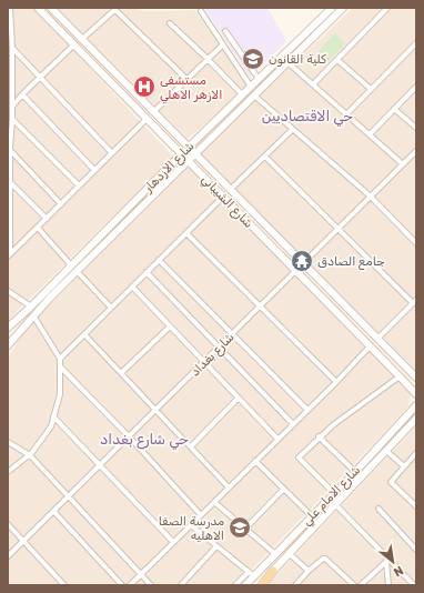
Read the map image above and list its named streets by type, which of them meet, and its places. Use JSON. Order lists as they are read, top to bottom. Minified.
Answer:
{"streets":{"main road":["شارع الازدهار","شارع الشيباني","شارع الامام علي"],"street":["شارع بغداد"]},"crossings":[["شارع الازدهار","شارع الشيباني"],["شارع الشيباني","شارع بغداد"]],"districts":["حي الاقتصاديين","حي شارع بغداد"],"places":{"school or university":["كلية القانون","مدرسة الصفا الاهليه"],"hospital":["مستشفى الازهر الاهلي"],"temple":["جامع الصادق"]},"north":"bottom right"}
